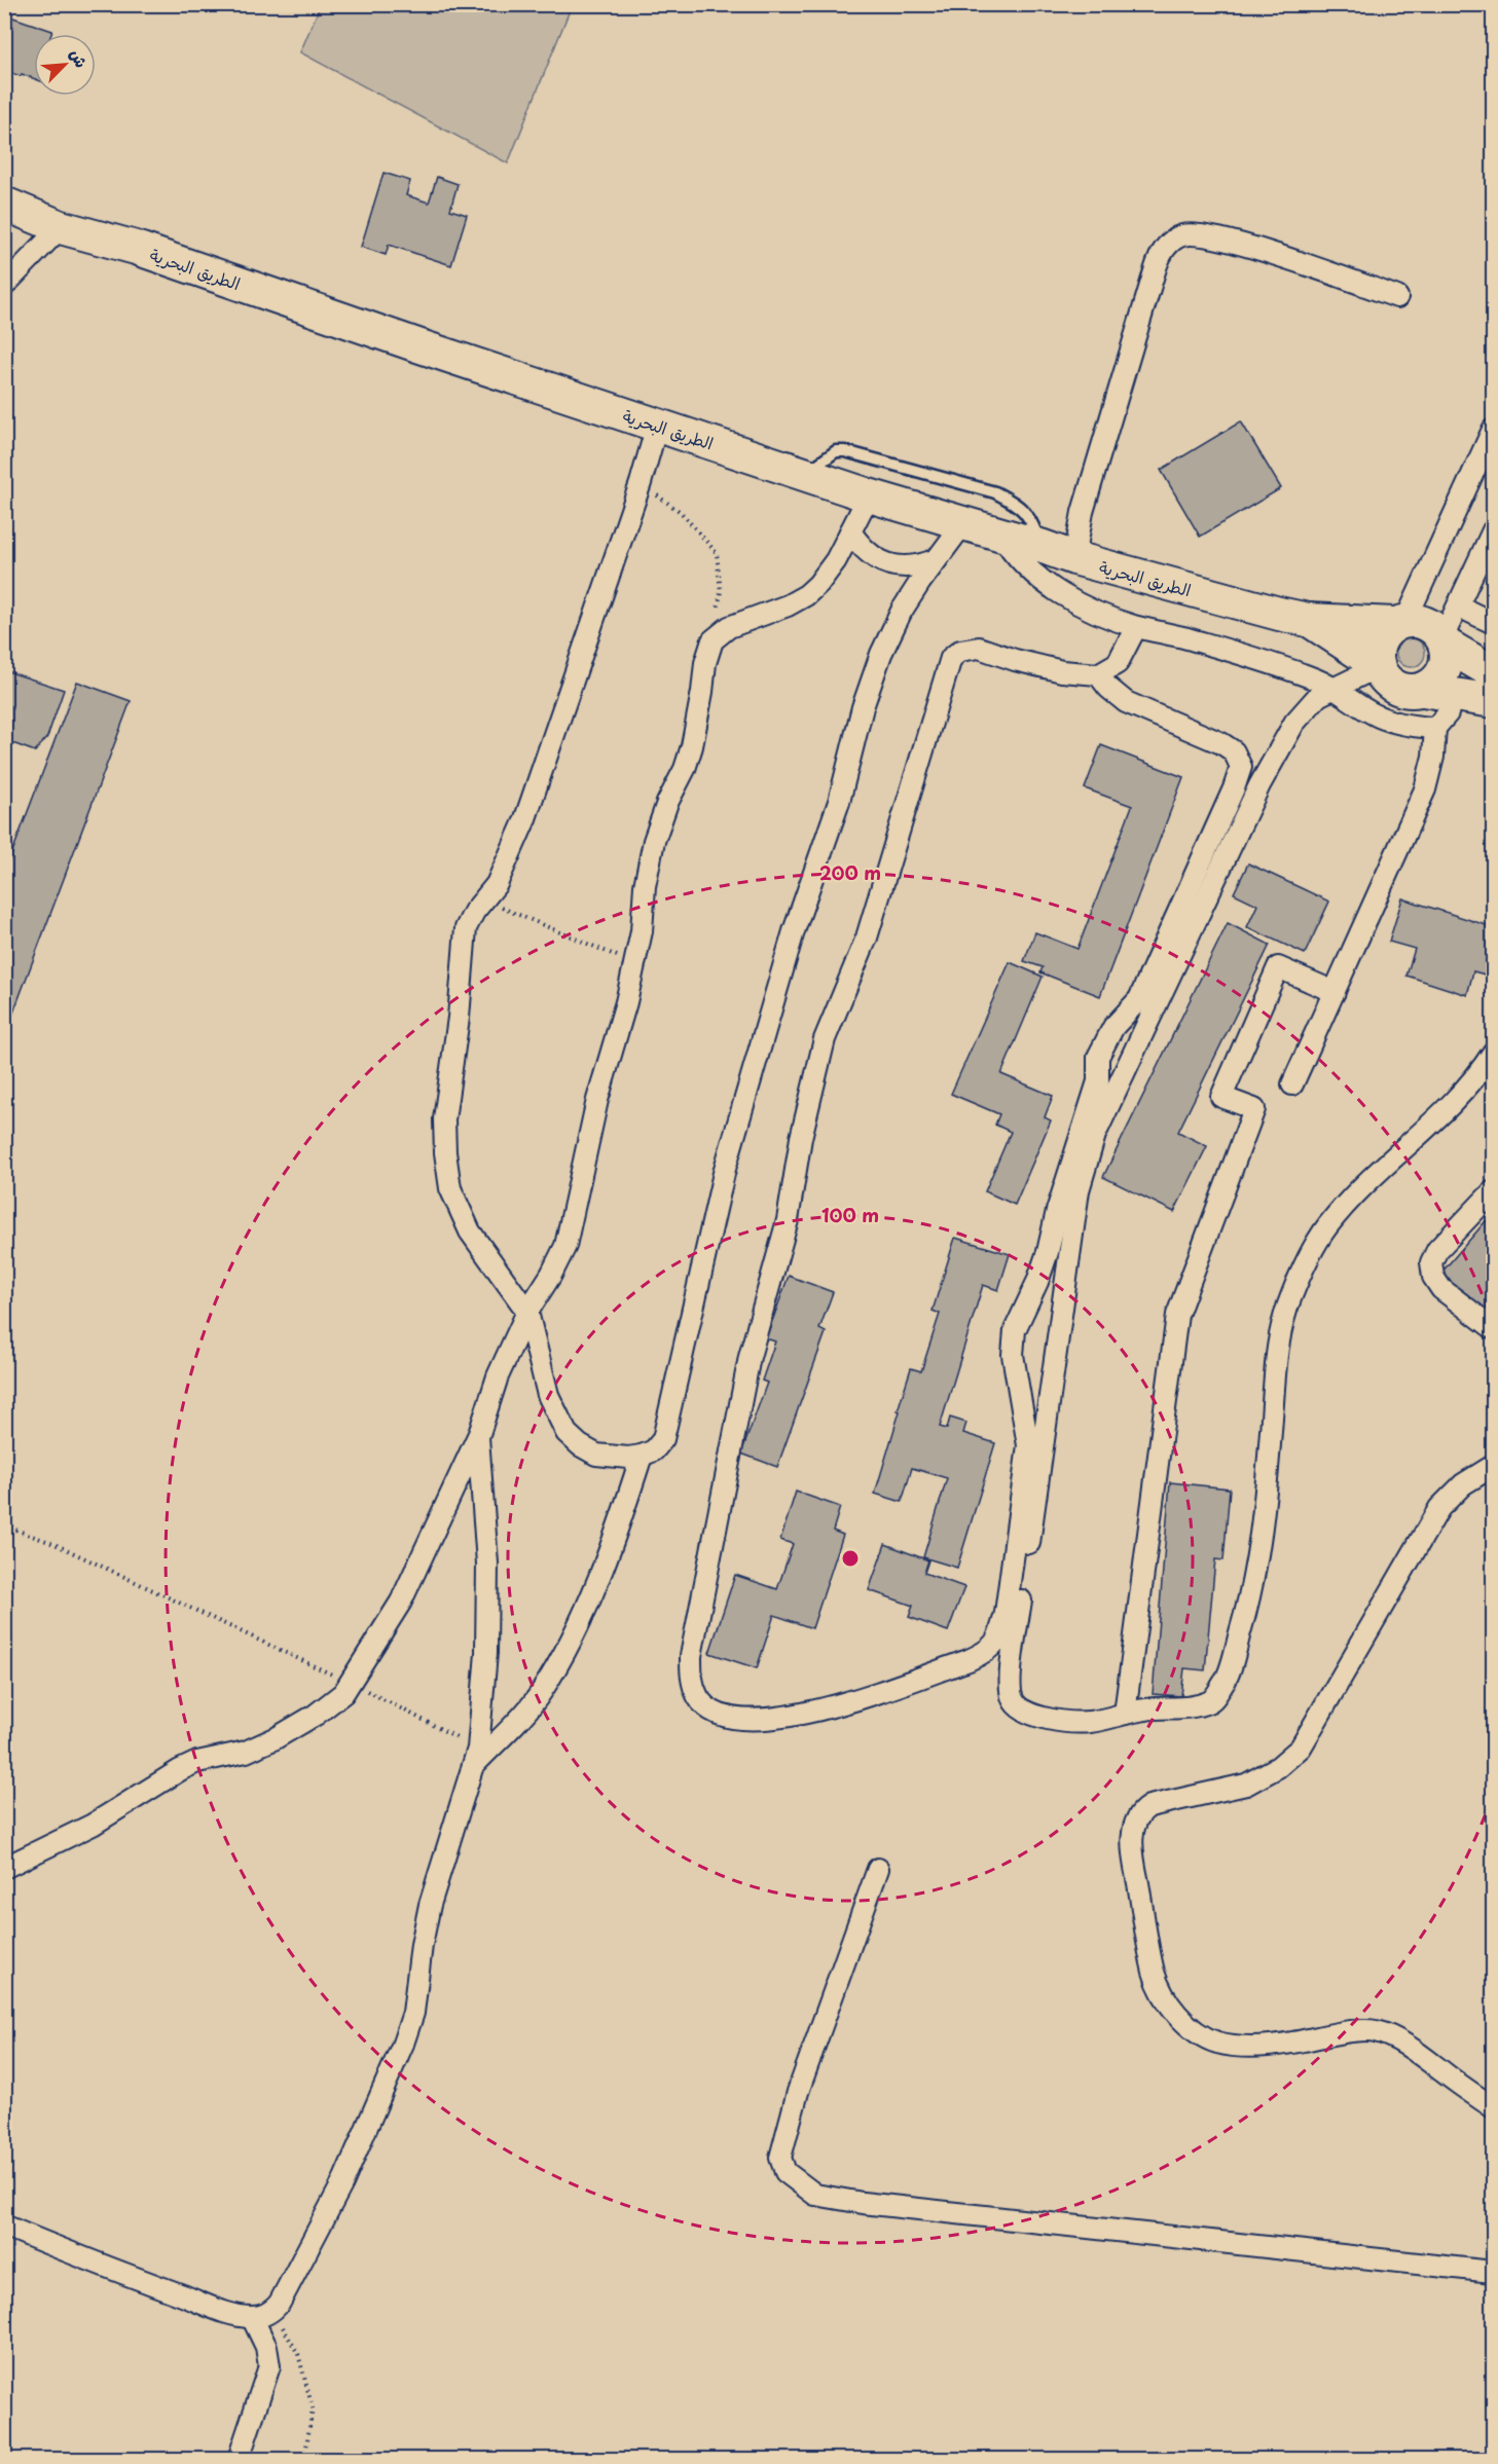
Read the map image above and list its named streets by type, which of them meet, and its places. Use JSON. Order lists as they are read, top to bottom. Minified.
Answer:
{"streets":{"main road":["الطريق البحرية"]},"north":"top right","rings":["200 m","100 m"]}
